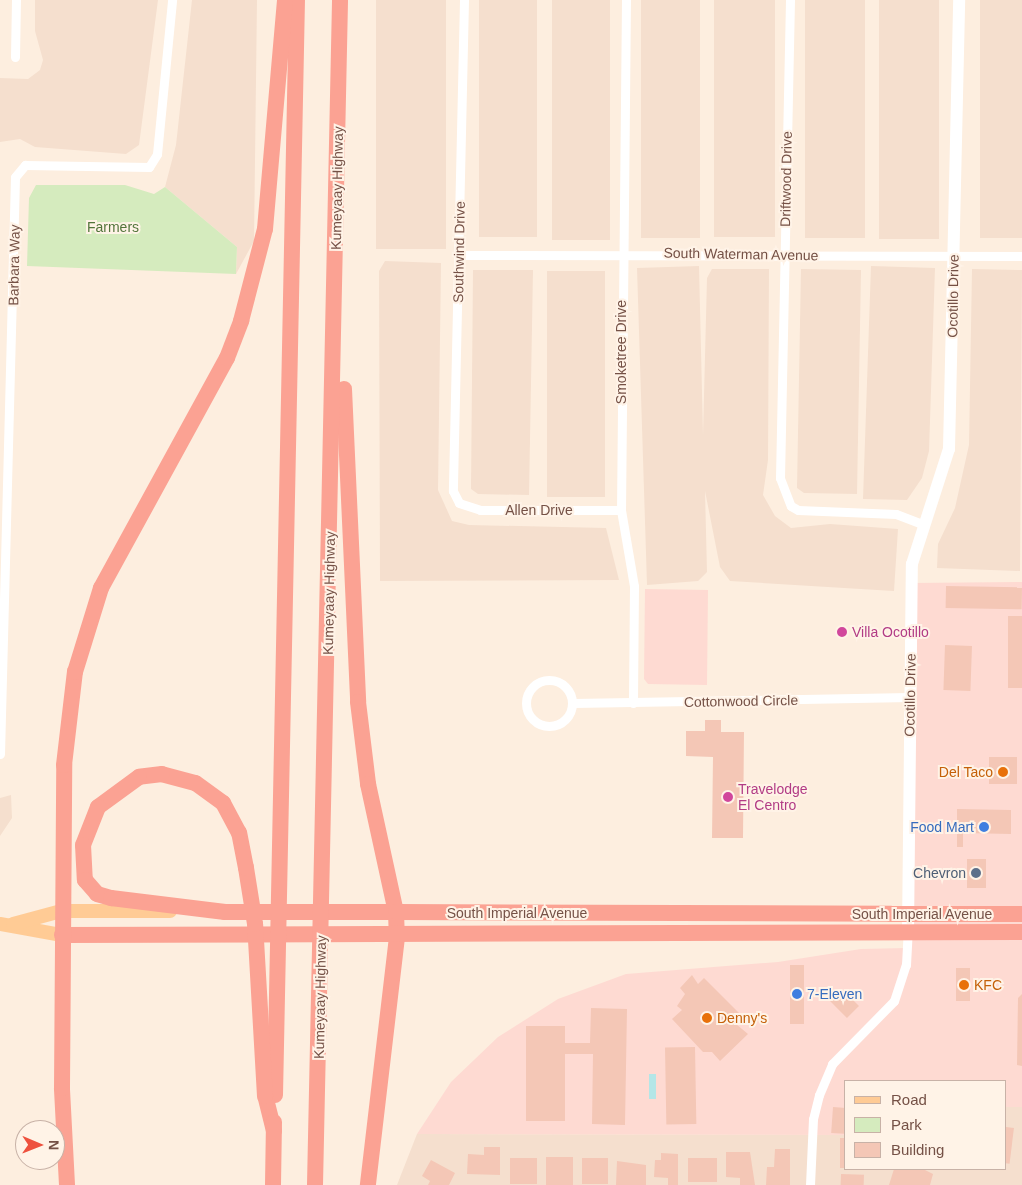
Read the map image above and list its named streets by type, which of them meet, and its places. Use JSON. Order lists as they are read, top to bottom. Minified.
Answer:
{"streets":{"highway":["Kumeyaay Highway","South Imperial Avenue"],"street":["Driftwood Drive","Southwind Drive","South Waterman Avenue","Barbara Way","Ocotillo Drive","Smoketree Drive","Allen Drive","Cottonwood Circle"]},"crossings":[["Driftwood Drive","South Waterman Avenue"],["Driftwood Drive","Ocotillo Drive"],["Southwind Drive","South Waterman Avenue"],["Southwind Drive","Allen Drive"],["South Waterman Avenue","Ocotillo Drive"],["South Waterman Avenue","Smoketree Drive"],["Ocotillo Drive","Cottonwood Circle"],["Ocotillo Drive","South Imperial Avenue"],["Smoketree Drive","Allen Drive"],["Smoketree Drive","Cottonwood Circle"]],"parks":["Farmers"],"places":["Villa Ocotillo","Del Taco","Travelodge El Centro","Food Mart","Chevron","KFC","7-Eleven","Denny's"],"legend":["Road","Park","Building"],"north":"right"}
